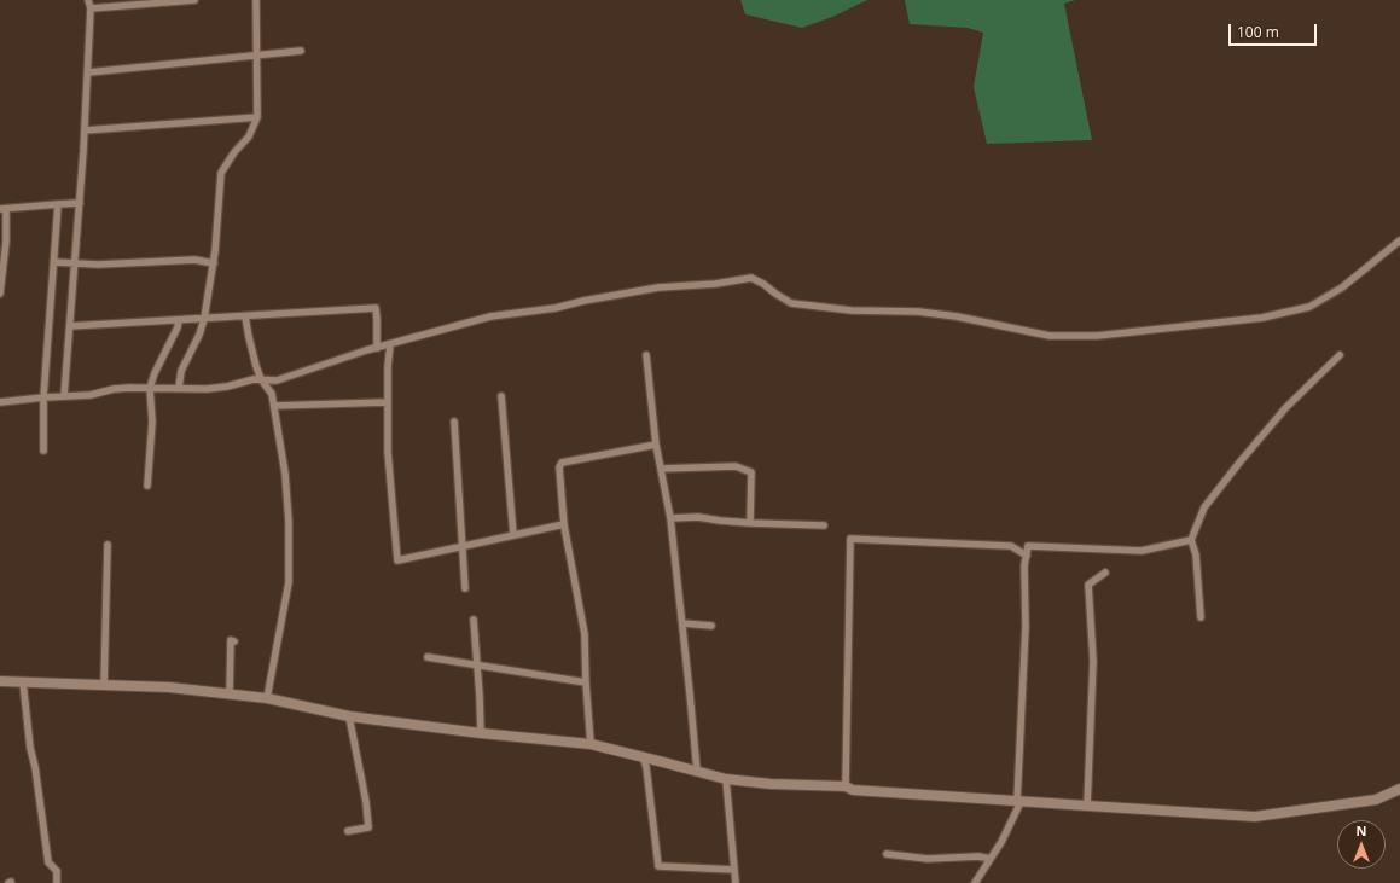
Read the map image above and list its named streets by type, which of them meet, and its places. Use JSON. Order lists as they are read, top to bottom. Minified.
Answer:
{"scale_bar":"100 m","north":"top"}
